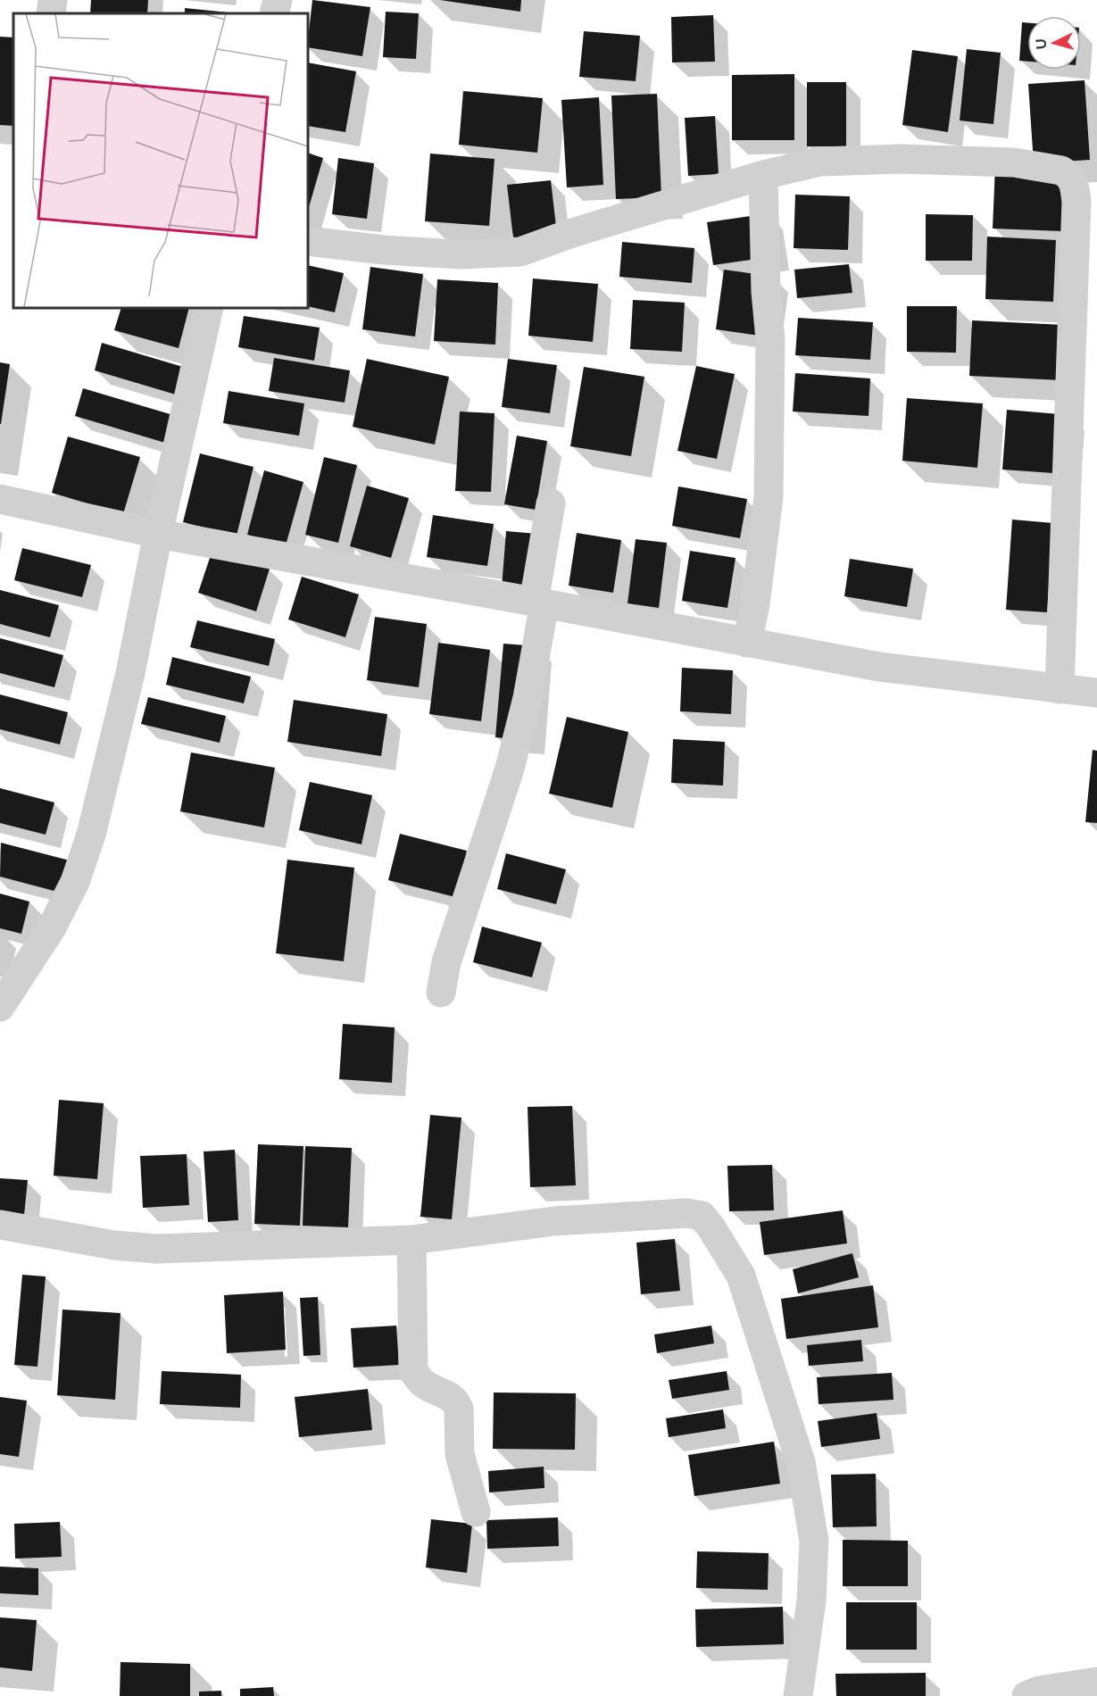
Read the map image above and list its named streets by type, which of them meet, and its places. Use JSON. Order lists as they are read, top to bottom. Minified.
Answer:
{"north":"left"}
